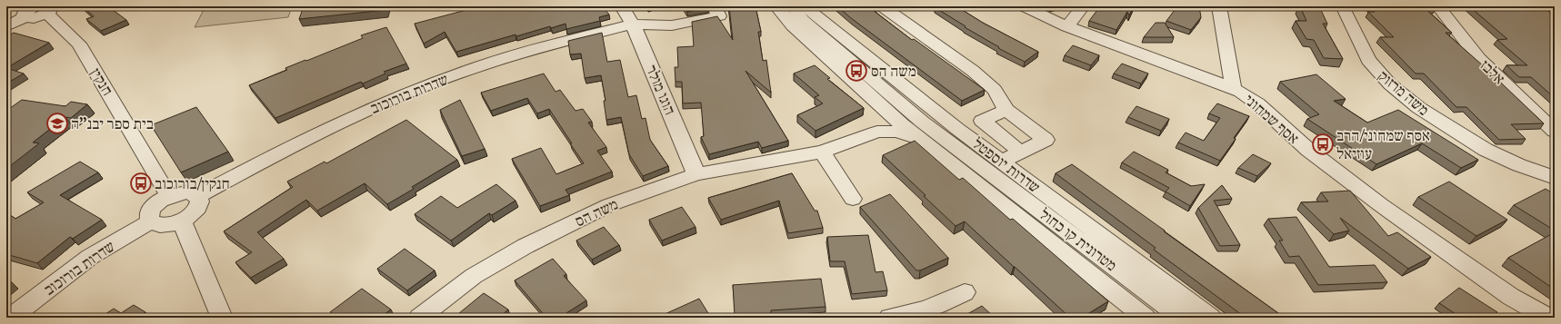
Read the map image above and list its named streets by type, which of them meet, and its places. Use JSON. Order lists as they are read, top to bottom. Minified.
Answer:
{"streets":{"street":["אלבז","חנקין","הוגו מולר","משה מרזוק","שדרות בורוכוב","אסף שמחוני","שדרות יוספטל","משה הס","מטרונית קו כחול"]},"crossings":[["הוגו מולר","שדרות בורוכוב"],["הוגו מולר","משה הס"],["שדרות יוספטל","משה הס"]],"places":{"bus stop":["משה הס","אסף שמחוני/הרב עוזיאל","חנקין/בורוכוב"],"school or university":["בית ספר יבנ\"ה"]}}
